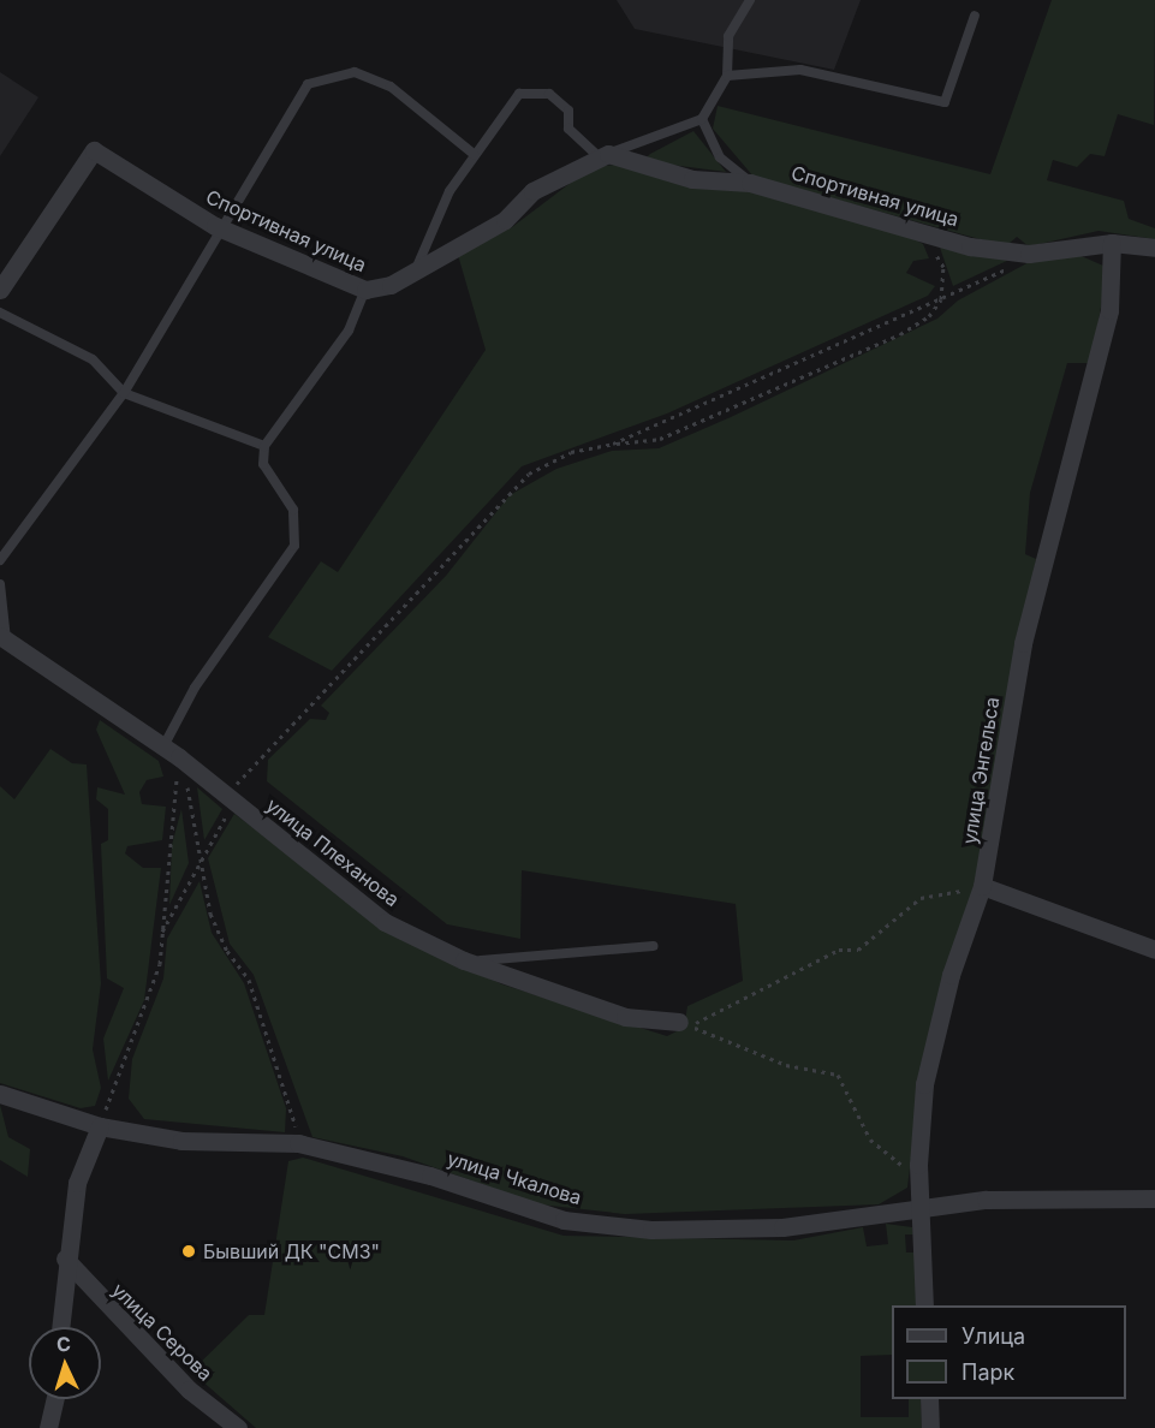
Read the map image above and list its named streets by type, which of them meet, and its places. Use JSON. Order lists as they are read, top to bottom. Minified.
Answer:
{"streets":{"street":["Спортивная улица","улица Энгельса","улица Плеханова","улица Чкалова","улица Серова"]},"crossings":[["Спортивная улица","улица Энгельса"],["улица Энгельса","улица Чкалова"]],"places":["Бывший ДК \"СМЗ\""],"legend":["Улица","Парк"],"north":"top"}
